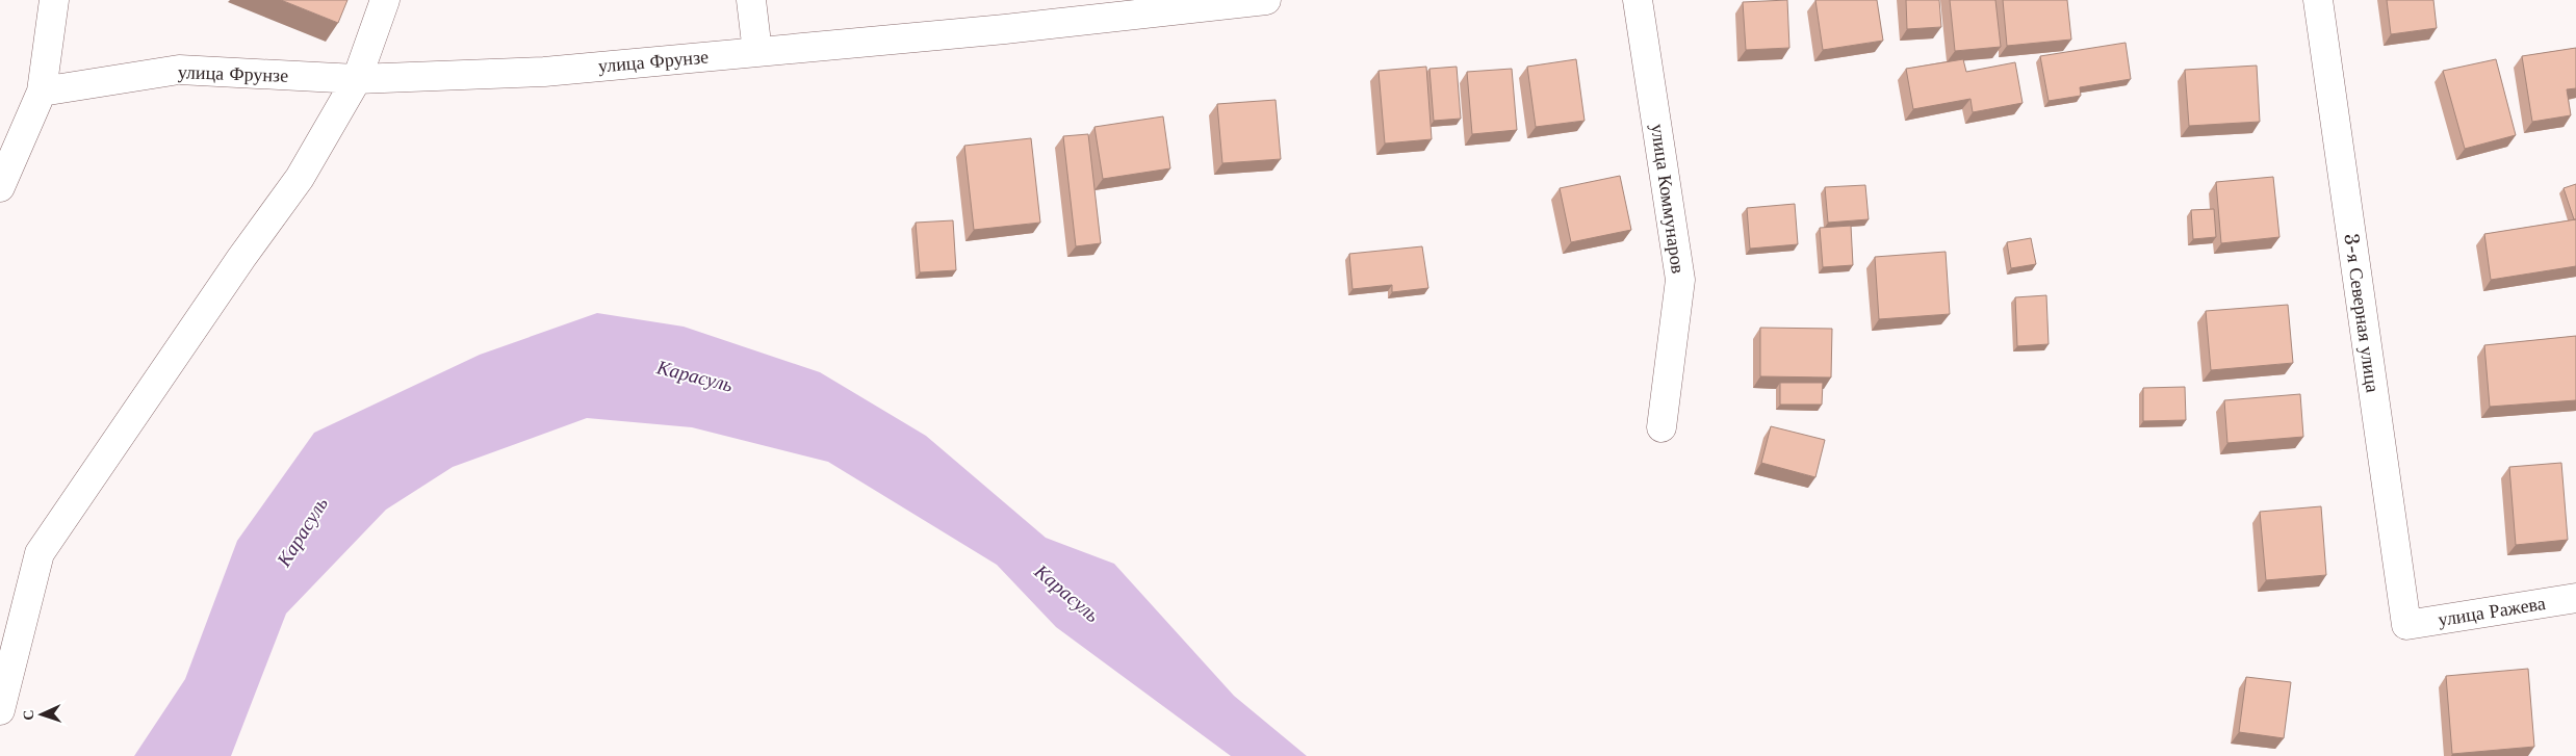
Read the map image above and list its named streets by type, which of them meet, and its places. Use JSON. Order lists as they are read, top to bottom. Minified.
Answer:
{"streets":{"street":["улица Фрунзе","улица Коммунаров","3-я Северная улица","улица Ражева"]},"crossings":[["3-я Северная улица","улица Ражева"]],"water":["Карасуль"],"north":"left"}
